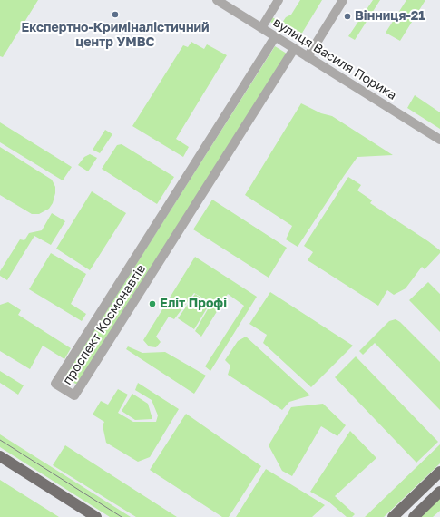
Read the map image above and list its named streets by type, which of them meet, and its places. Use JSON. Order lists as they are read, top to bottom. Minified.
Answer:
{"streets":{"street":["вулиця Василя Порика","проспект Космонавтів"]},"crossings":[["вулиця Василя Порика","проспект Космонавтів"]],"places":["Експертно-Криміналістичний центр УМВС","Вінниця-21","Еліт Профі"]}
